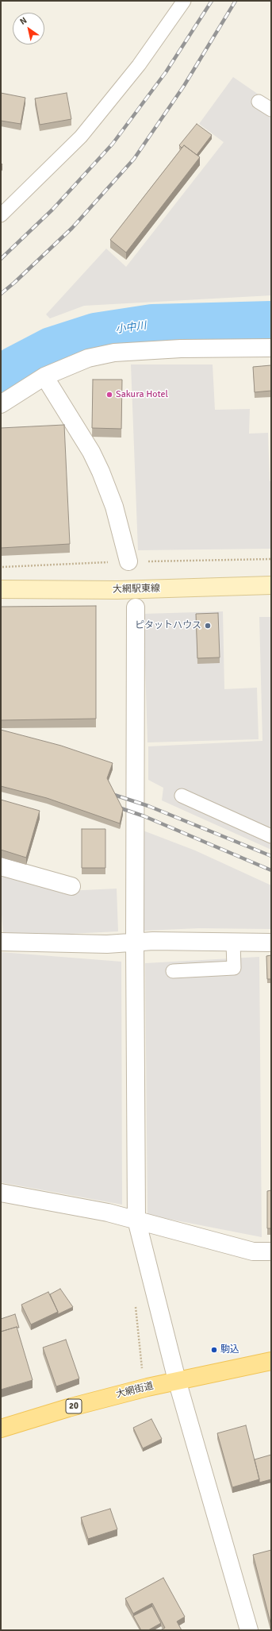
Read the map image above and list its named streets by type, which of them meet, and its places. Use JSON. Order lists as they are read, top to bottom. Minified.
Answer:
{"streets":{"main road":["大網街道","20"],"street":["大網駅東線"]},"water":["小中川"],"places":["Sakura Hotel","ピタットハウス","駒込"],"north":"top left"}
